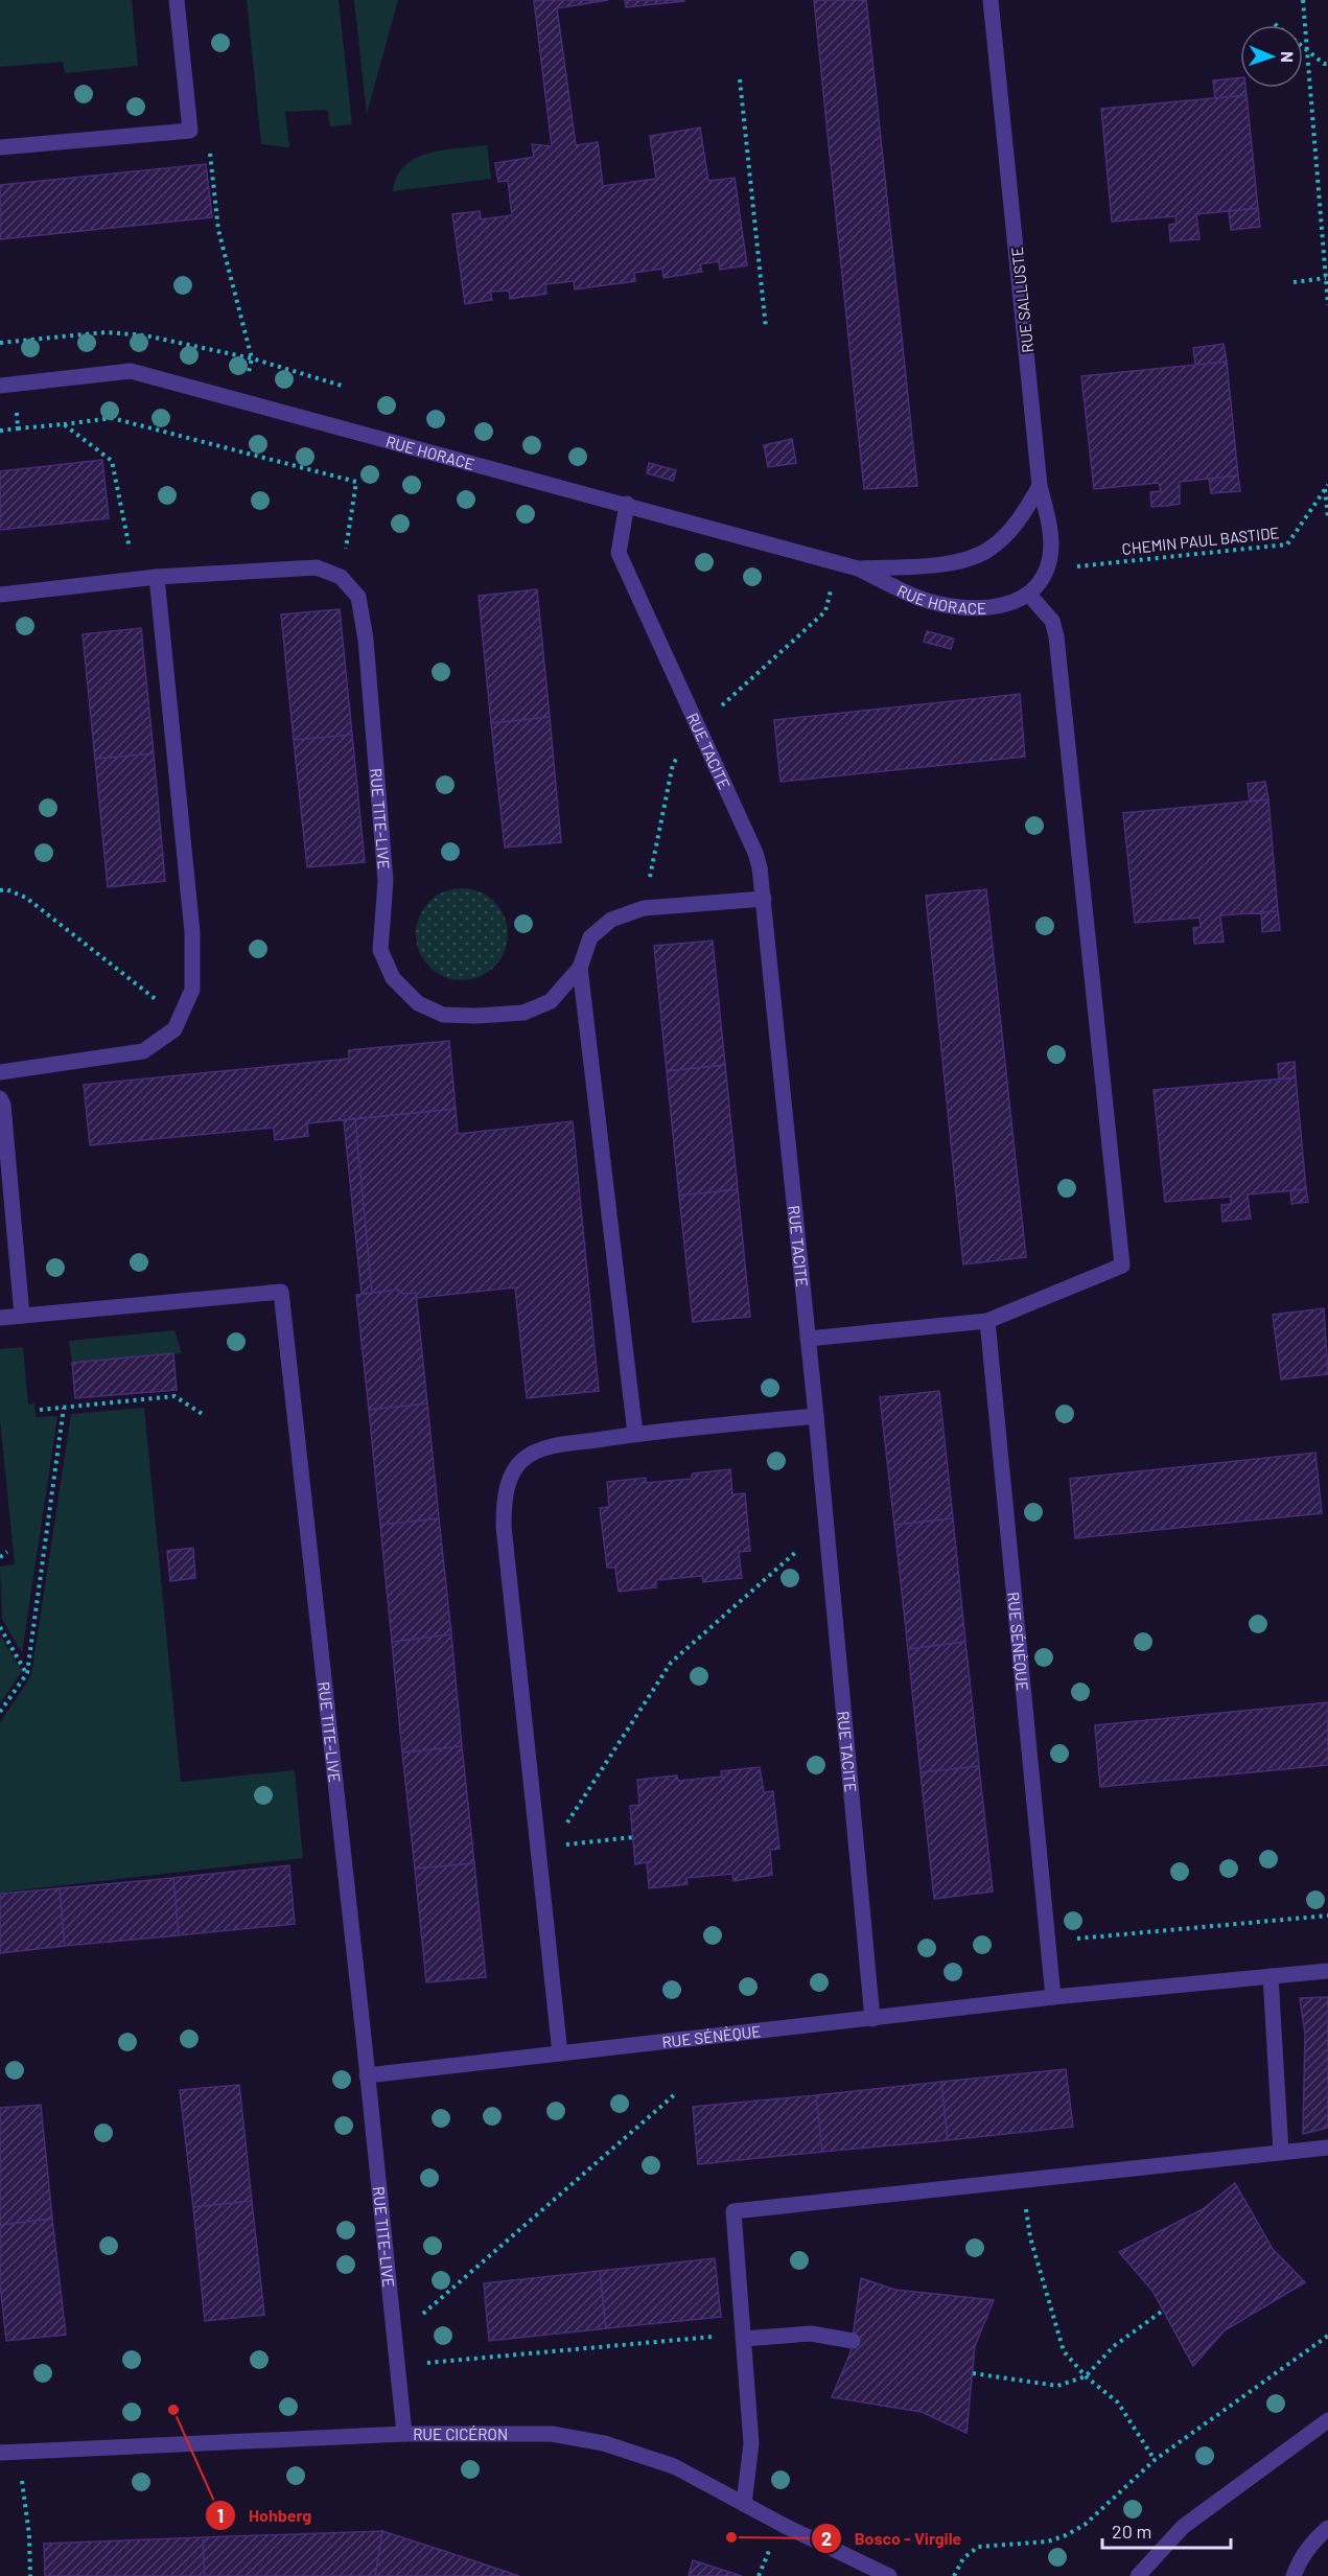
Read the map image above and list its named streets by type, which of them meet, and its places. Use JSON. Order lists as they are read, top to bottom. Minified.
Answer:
{"streets":{"street":["RUE SALLUSTE","RUE HORACE","RUE TACITE","RUE TITE-LIVE","RUE SÉNÈQUE","RUE CICÉRON"],"path":["CHEMIN PAUL BASTIDE"]},"crossings":[["RUE SALLUSTE","RUE HORACE"],["RUE SALLUSTE","CHEMIN PAUL BASTIDE"],["RUE HORACE","RUE TACITE"],["RUE TACITE","RUE TITE-LIVE"],["RUE TACITE","RUE SÉNÈQUE"],["RUE TITE-LIVE","RUE SÉNÈQUE"],["RUE TITE-LIVE","RUE CICÉRON"]],"places":["Hohberg","Bosco - Virgile"],"scale_bar":"20 m","north":"right"}
